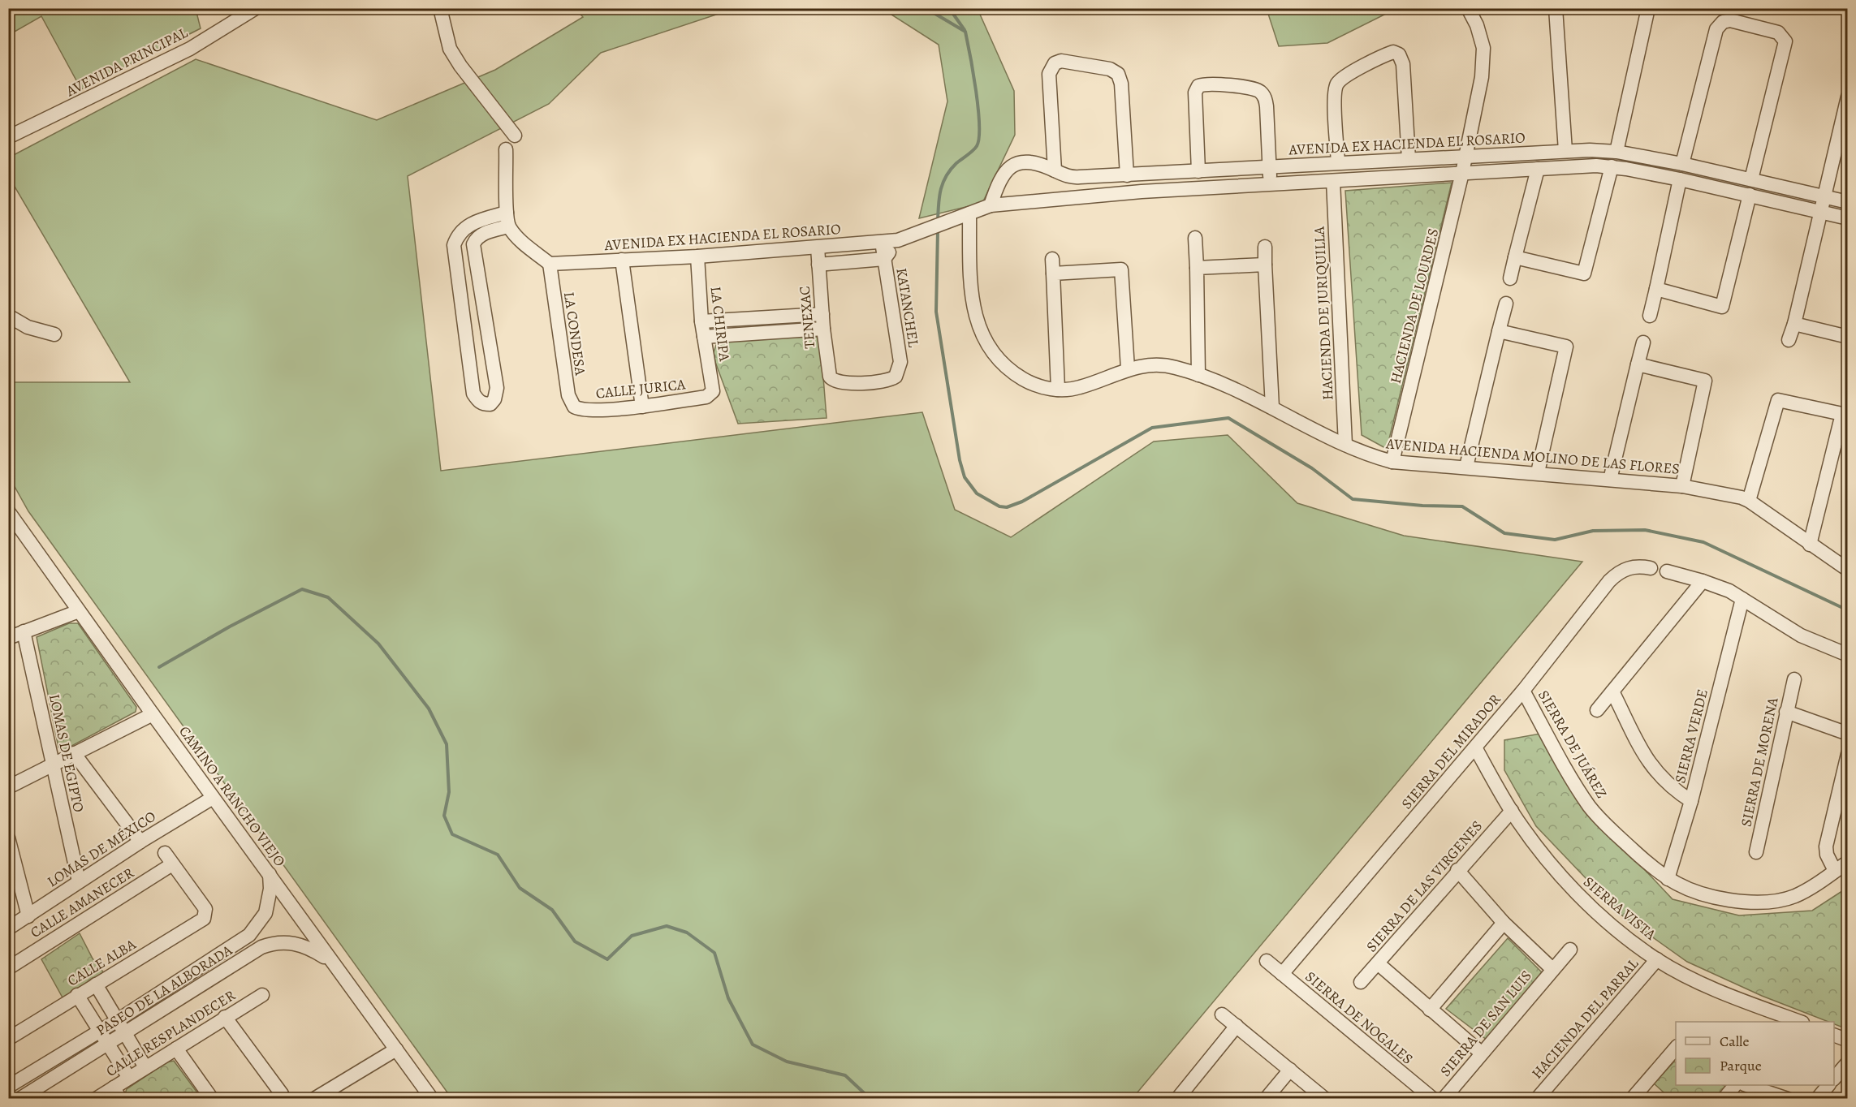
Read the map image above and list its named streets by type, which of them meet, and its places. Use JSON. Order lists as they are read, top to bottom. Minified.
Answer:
{"streets":{"street":["AVENIDA PRINCIPAL","AVENIDA EX HACIENDA EL ROSARIO","HACIENDA DE LOURDES","KATANCHEL","HACIENDA DE JURIQUILLA","TENEXAC","LA CHIRIPA","LA CONDESA","CALLE JURICA","AVENIDA HACIENDA MOLINO DE LAS FLORES","SIERRA VERDE","SIERRA DE JUÁREZ","SIERRA DEL MIRADOR","LOMAS DE EGIPTO","SIERRA DE MORENA","CAMINO A RANCHO VIEJO","LOMAS DE MÉXICO","SIERRA DE LAS VIRGENES","CALLE AMANECER","SIERRA VISTA","CALLE ALBA","PASEO DE LA ALBORADA","SIERRA DE NOGALES","HACIENDA DEL PARRAL","SIERRA DE SAN LUIS","CALLE RESPLANDECER"]},"crossings":[["AVENIDA EX HACIENDA EL ROSARIO","HACIENDA DE LOURDES"],["AVENIDA EX HACIENDA EL ROSARIO","KATANCHEL"],["AVENIDA EX HACIENDA EL ROSARIO","HACIENDA DE JURIQUILLA"],["AVENIDA EX HACIENDA EL ROSARIO","TENEXAC"],["AVENIDA EX HACIENDA EL ROSARIO","LA CHIRIPA"],["AVENIDA EX HACIENDA EL ROSARIO","LA CONDESA"],["AVENIDA EX HACIENDA EL ROSARIO","AVENIDA HACIENDA MOLINO DE LAS FLORES"],["HACIENDA DE LOURDES","AVENIDA HACIENDA MOLINO DE LAS FLORES"],["KATANCHEL","TENEXAC"],["HACIENDA DE JURIQUILLA","AVENIDA HACIENDA MOLINO DE LAS FLORES"],["LA CHIRIPA","CALLE JURICA"],["LA CONDESA","CALLE JURICA"],["SIERRA VERDE","SIERRA DE JUÁREZ"],["SIERRA DE JUÁREZ","SIERRA DEL MIRADOR"],["SIERRA DEL MIRADOR","SIERRA VISTA"],["SIERRA DEL MIRADOR","SIERRA DE NOGALES"],["LOMAS DE EGIPTO","LOMAS DE MÉXICO"],["CAMINO A RANCHO VIEJO","LOMAS DE MÉXICO"],["CAMINO A RANCHO VIEJO","PASEO DE LA ALBORADA"],["SIERRA DE LAS VIRGENES","SIERRA VISTA"],["CALLE AMANECER","CALLE ALBA"],["SIERRA VISTA","HACIENDA DEL PARRAL"]],"legend":["Calle","Parque"]}
